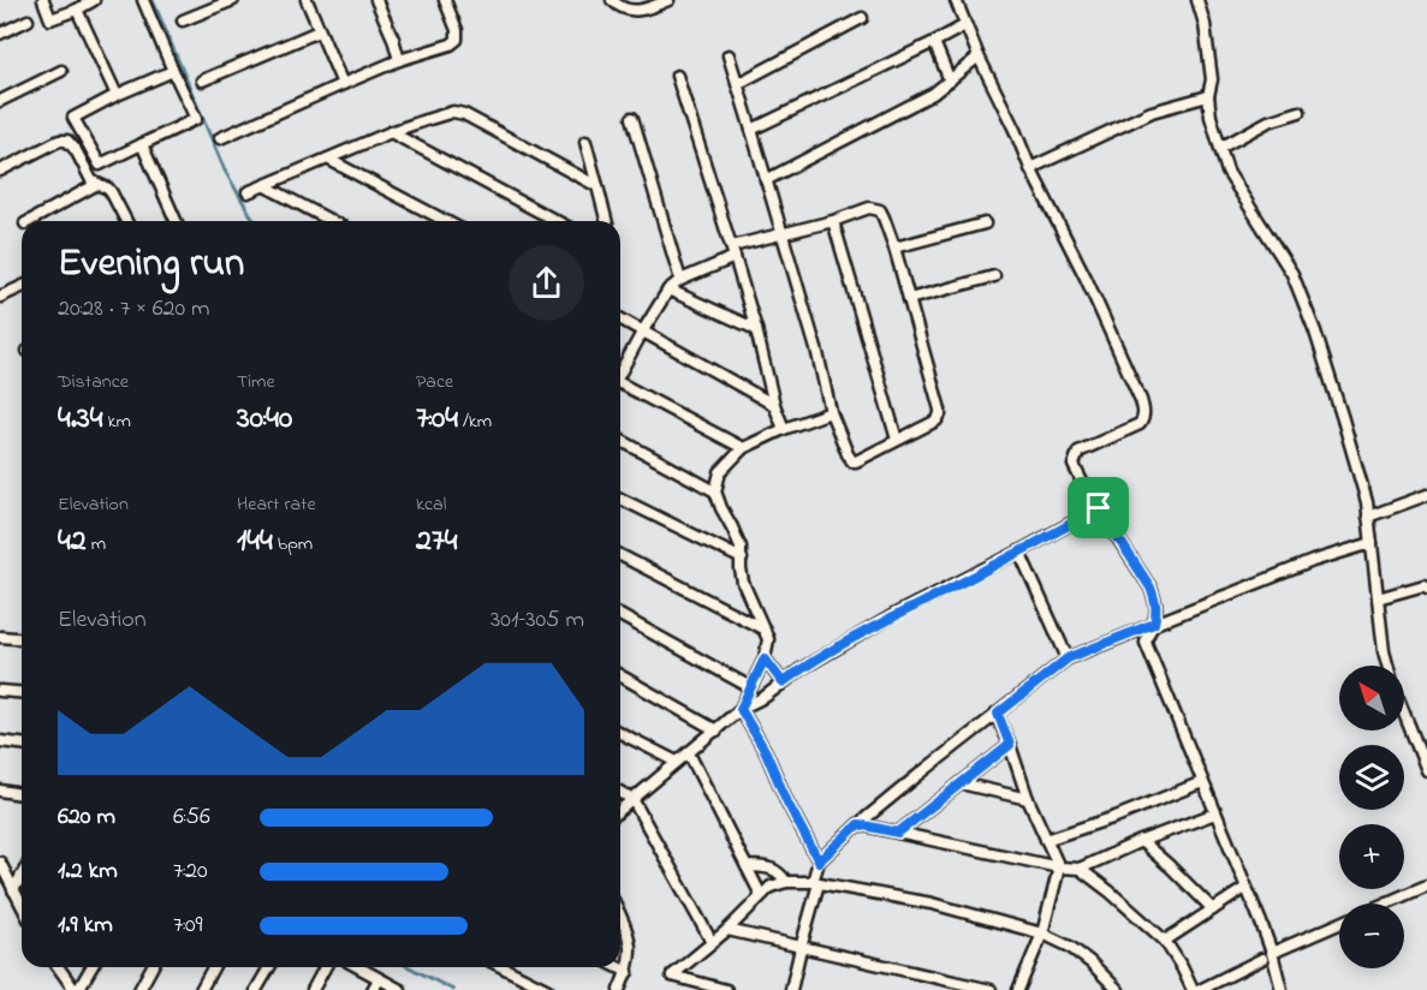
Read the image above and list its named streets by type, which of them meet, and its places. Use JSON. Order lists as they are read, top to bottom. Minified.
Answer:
{"north":"top left","page":{"heading":["Evening run","20:28 · 7 × 620 m"],"stats":[["Distance","4.34 km"],["Time","30:40"],["Pace","7:04 /km"],["Elevation","42 m"],["Heart rate","144 bpm"],["kcal","274"]],"chart":["Elevation","301–305 m"],"map_buttons":["+","−"],"list":[{"name":"620 m","note":"6:56"},{"name":"1.2 km","note":"7:20"},{"name":"1.9 km","note":"7:09"}]}}
